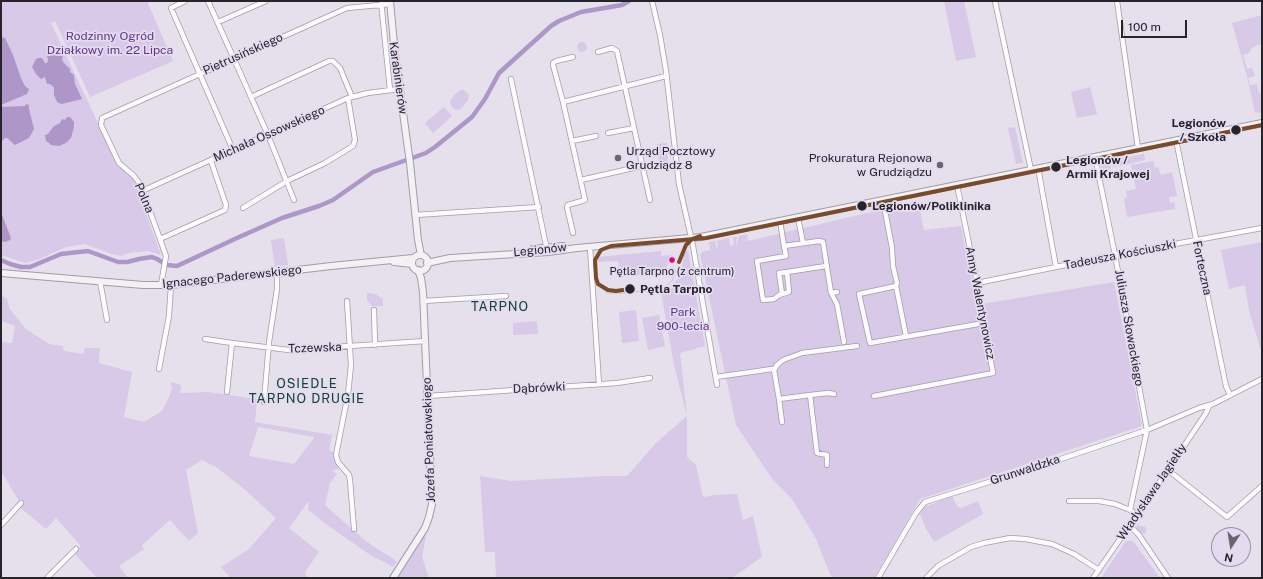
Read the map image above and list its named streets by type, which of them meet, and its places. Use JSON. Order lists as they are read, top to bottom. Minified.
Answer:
{"streets":{"street":["Pietrusińskiego","Karabinierów","Michała Ossowskiego","Polna","Legionów","Tadeusza Kościuszki","Forteczna","Ignacego Paderewskiego","Anny Walentynowicz","Juliusza Słowackiego","Tczewska","Dąbrówki","Józefa Poniatowskiego","Grunwaldzka","Władysława Jagiełły"]},"crossings":[["Pietrusińskiego","Karabinierów"],["Pietrusińskiego","Polna"],["Karabinierów","Michała Ossowskiego"],["Karabinierów","Józefa Poniatowskiego"],["Michała Ossowskiego","Polna"],["Polna","Ignacego Paderewskiego"],["Legionów","Forteczna"],["Legionów","Ignacego Paderewskiego"],["Legionów","Anny Walentynowicz"],["Legionów","Juliusza Słowackiego"],["Legionów","Józefa Poniatowskiego"],["Tadeusza Kościuszki","Forteczna"],["Tadeusza Kościuszki","Anny Walentynowicz"],["Tadeusza Kościuszki","Juliusza Słowackiego"],["Forteczna","Grunwaldzka"],["Ignacego Paderewskiego","Józefa Poniatowskiego"],["Juliusza Słowackiego","Grunwaldzka"],["Tczewska","Józefa Poniatowskiego"],["Dąbrówki","Józefa Poniatowskiego"],["Grunwaldzka","Władysława Jagiełły"]],"districts":["TARPNO","OSIEDLE TARPNO DRUGIE"],"parks":["Rodzinny Ogród Działkowy im. 22 Lipca","Park 900-lecia"],"places":["Legionów / Szkoła","Urząd Pocztowy Grudziądz 8","Prokuratura Rejonowa w Grudziądzu","Legionów / Armii Krajowej","Legionów/Poliklinika","Pętla Tarpno (z centrum)","Pętla Tarpno"],"scale_bar":"100 m","north":"bottom"}
